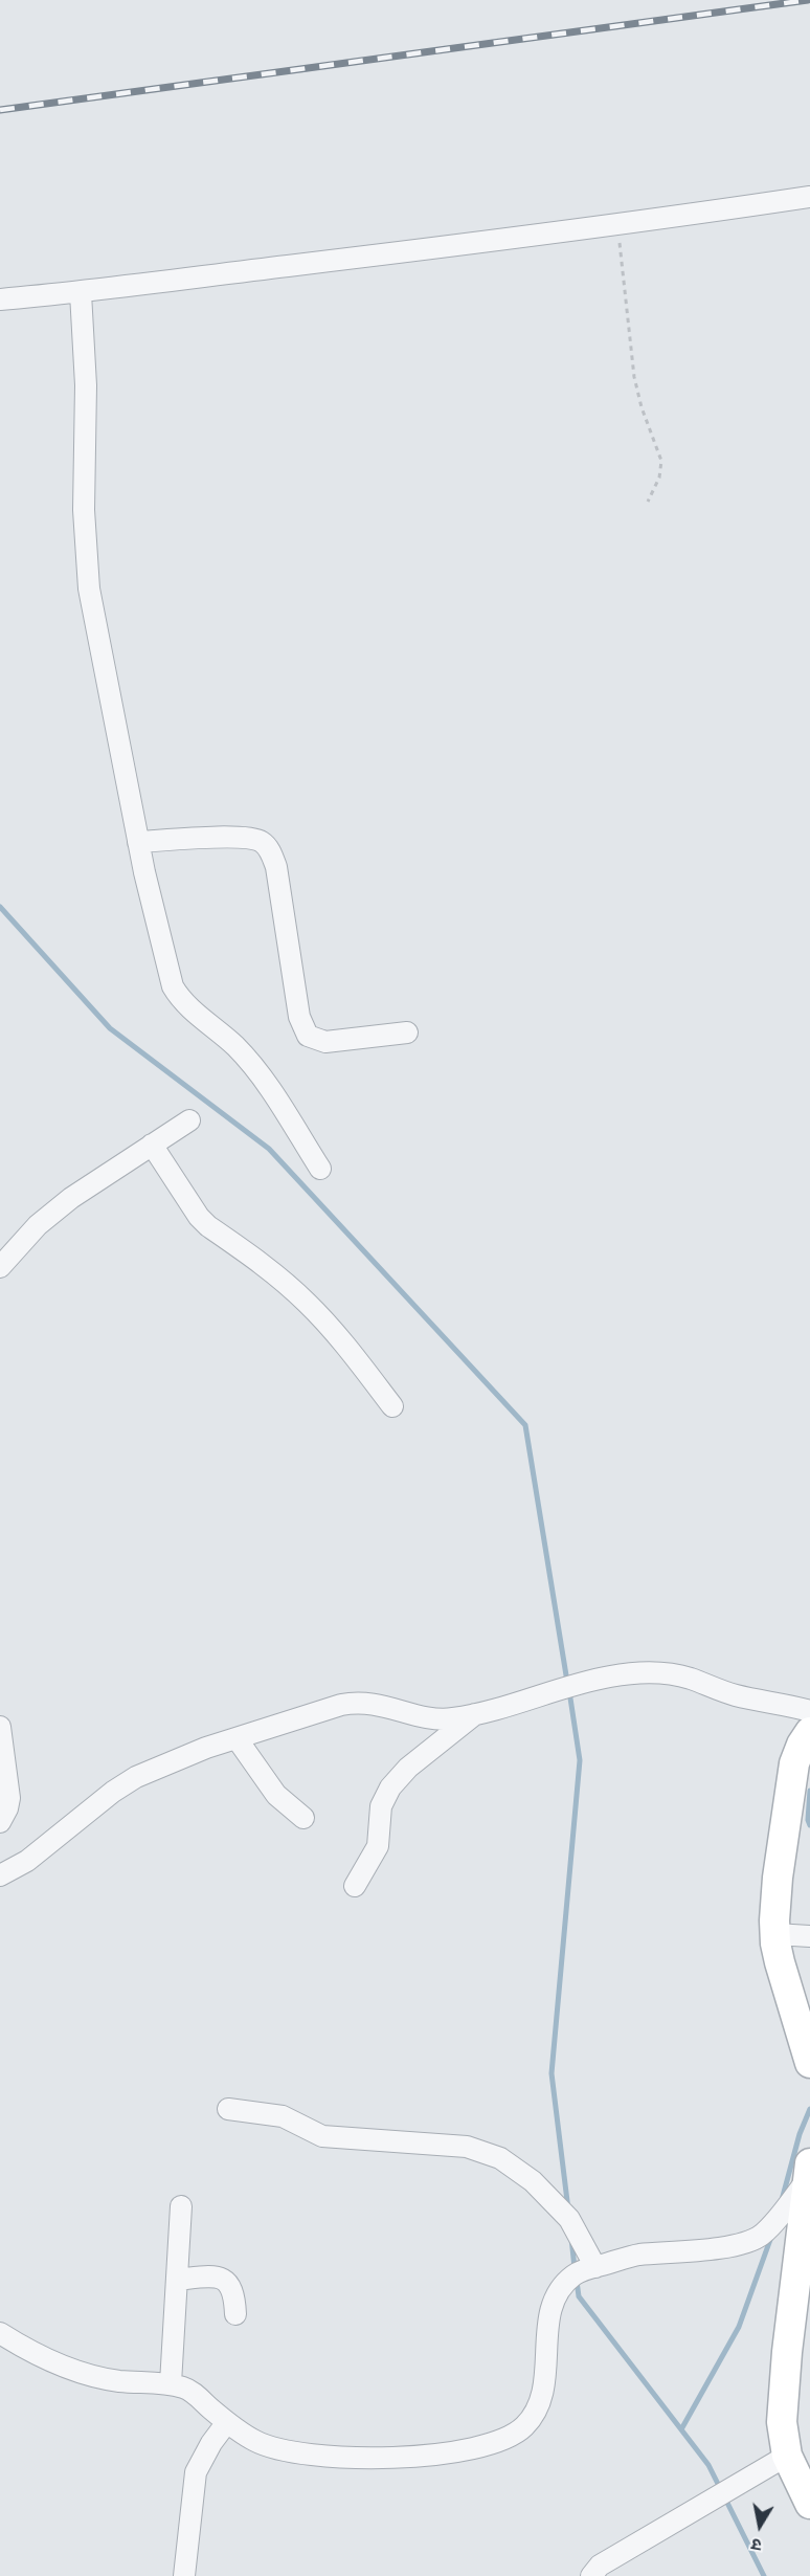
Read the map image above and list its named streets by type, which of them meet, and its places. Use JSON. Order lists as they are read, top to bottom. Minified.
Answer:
{"north":"bottom"}
